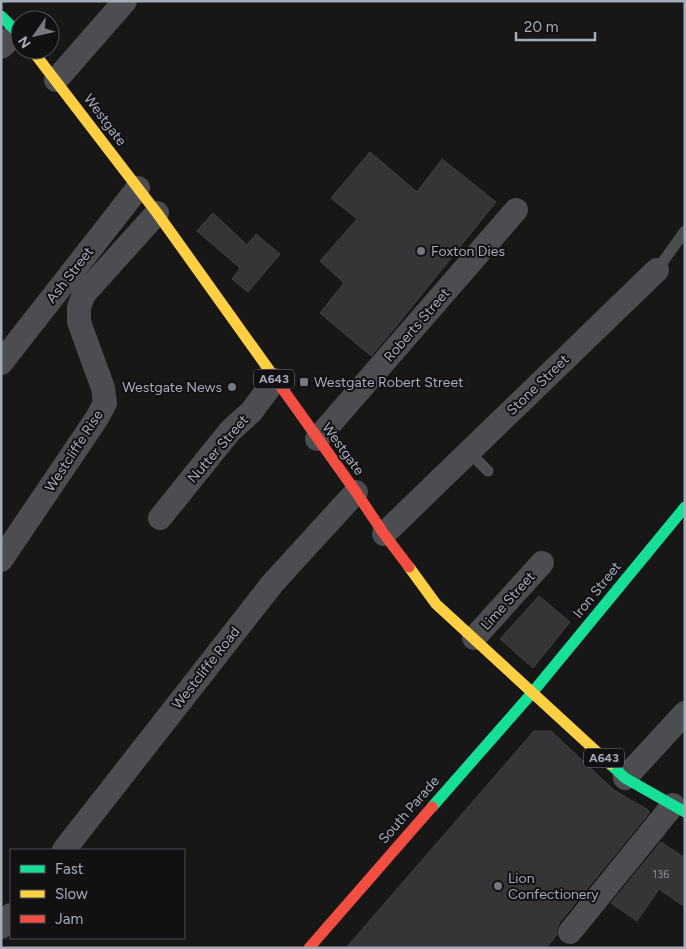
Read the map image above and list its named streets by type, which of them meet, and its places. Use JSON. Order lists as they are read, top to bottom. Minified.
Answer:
{"streets":{"main road":["Westgate","A643","Iron Street","South Parade"],"street":["Ash Street","Roberts Street","Stone Street","Nutter Street","Westcliffe Rise","Lime Street","Westcliffe Road"]},"crossings":[["Westgate","Ash Street"],["Westgate","Roberts Street"],["Westgate","Stone Street"],["Westgate","Nutter Street"],["Westgate","Westcliffe Rise"],["Westgate","Iron Street"],["Westgate","Lime Street"],["Westgate","Westcliffe Road"],["Westgate","South Parade"],["Iron Street","South Parade"]],"places":{"other":["Foxton Dies","Westgate News","Lion Confectionery"],"transit":["Westgate Robert Street"]},"house_numbers":["136"],"legend":["Fast","Slow","Jam"],"scale_bar":"20 m","north":"bottom left"}
